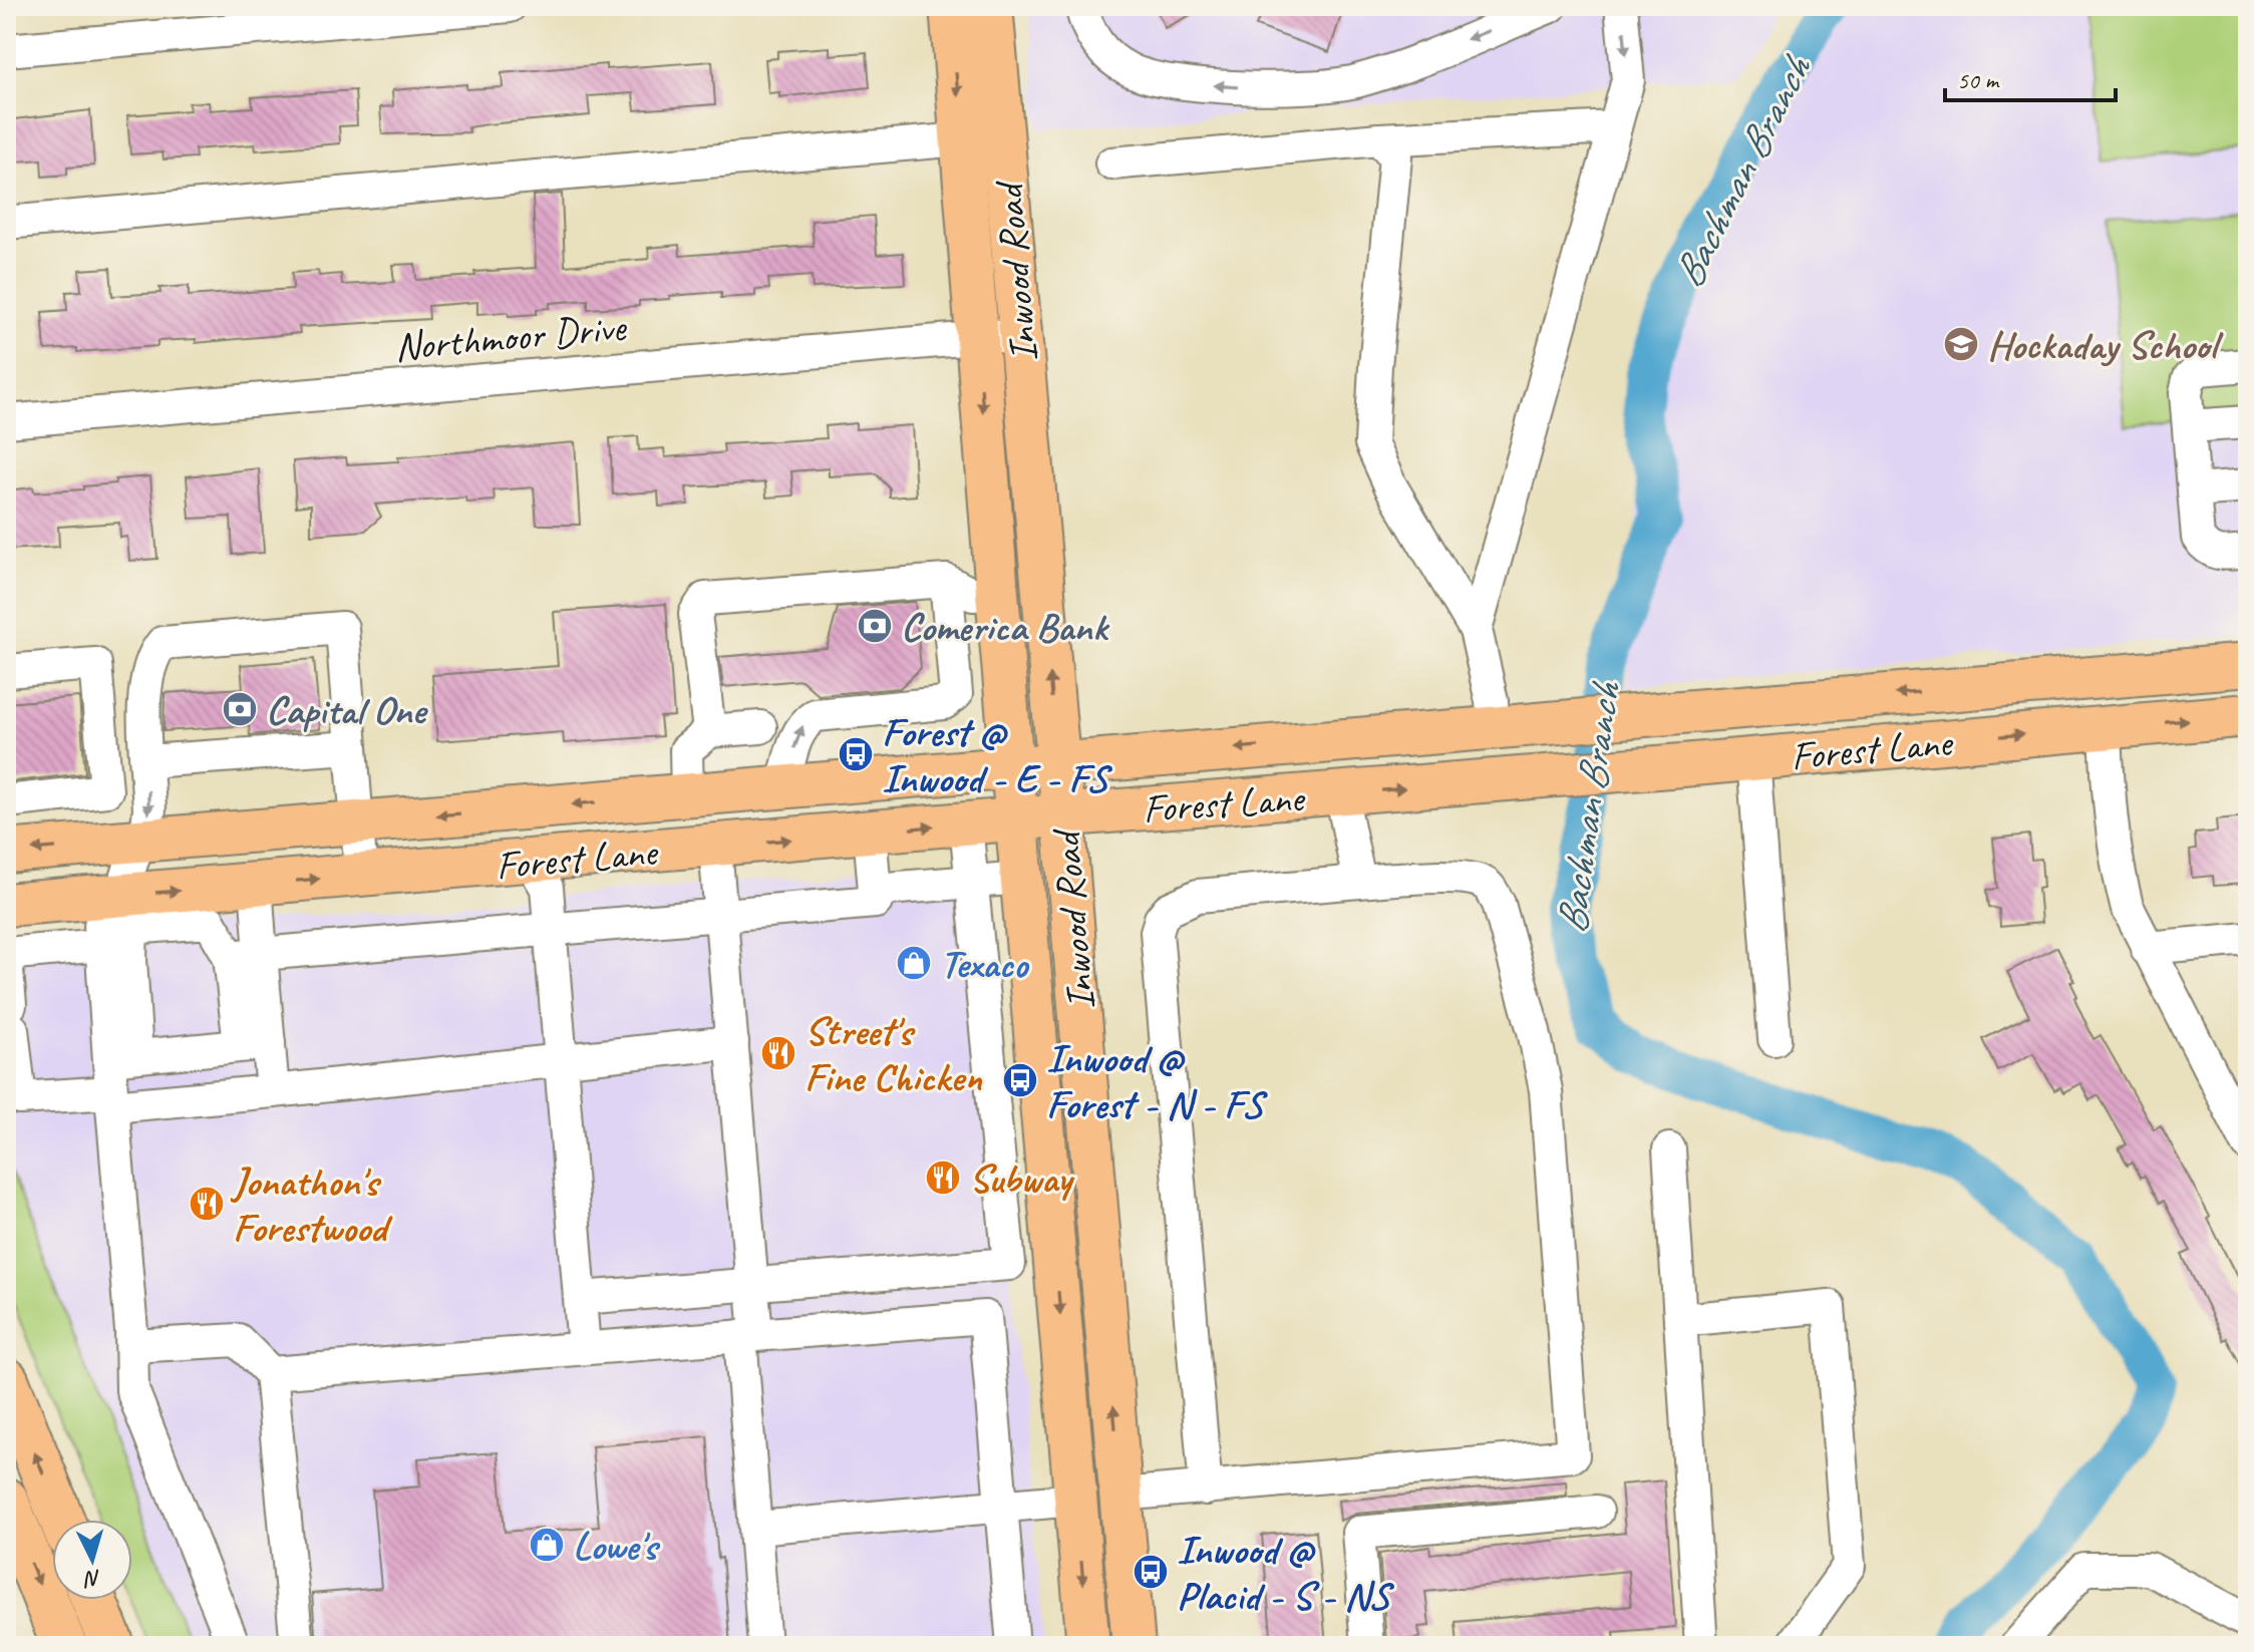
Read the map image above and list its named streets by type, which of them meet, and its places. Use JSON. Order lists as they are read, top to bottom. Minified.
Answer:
{"streets":{"main road":["Inwood Road","Forest Lane"],"street":["Northmoor Drive"]},"crossings":[["Inwood Road","Northmoor Drive"],["Inwood Road","Forest Lane"]],"water":["Bachman Branch"],"places":{"school or university":["Hockaday School"],"bank":["Comerica Bank","Capital One"],"bus stop":["Forest @ Inwood - E - FS","Inwood @ Forest - N - FS","Inwood @ Placid - S - NS"],"shop":["Texaco","Lowe's"],"restaurant":["Street's Fine Chicken","Subway","Jonathon's Forestwood"]},"scale_bar":"50 m","north":"bottom"}
